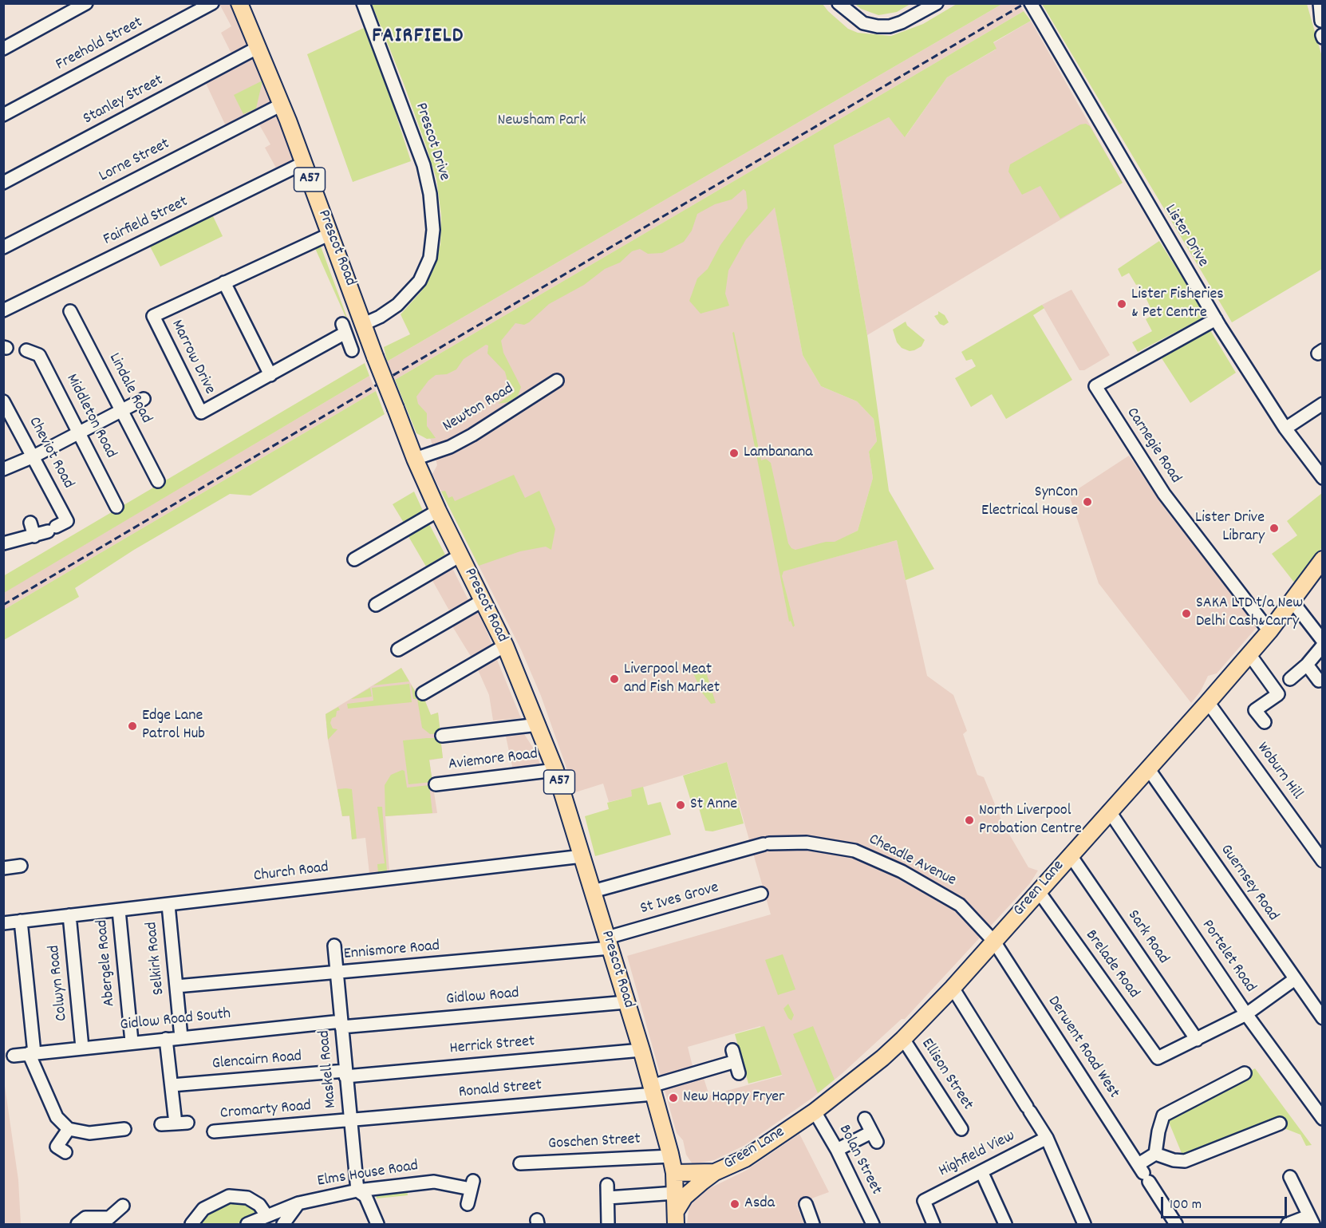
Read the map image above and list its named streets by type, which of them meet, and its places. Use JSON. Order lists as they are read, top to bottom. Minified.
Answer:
{"streets":{"main road":["A57","Prescot Road","Green Lane"],"street":["Freehold Street","Stanley Street","Prescot Drive","Lorne Street","Fairfield Street","Lister Drive","Marrow Drive","Lindale Road","Newton Road","Middleton Road","Carnegie Road","Cheviot Road","Aviemore Road","Woburn Hill","Cheadle Avenue","Church Road","Guernsey Road","St Ives Grove","Sark Road","Ennismore Road","Portelet Road","Selkirk Road","Abergele Road","Brelade Road","Colwyn Road","Gidlow Road","Gidlow Road South","Herrick Street","Derwent Road West","Glencairn Road","Maskell Road","Ellison Street","Ronald Street","Cromarty Road","Goschen Street","Highfield View","Bolan Street","Elms House Road"]},"crossings":[["Stanley Street","Prescot Road"],["Prescot Drive","Prescot Road"],["Lorne Street","Prescot Road"],["Fairfield Street","Prescot Road"],["Lister Drive","Carnegie Road"],["Prescot Road","Marrow Drive"],["Prescot Road","Newton Road"],["Prescot Road","Aviemore Road"],["Prescot Road","Cheadle Avenue"],["Prescot Road","Church Road"],["Prescot Road","Green Lane"],["Prescot Road","St Ives Grove"],["Prescot Road","Ennismore Road"],["Prescot Road","Gidlow Road"],["Prescot Road","Herrick Street"],["Prescot Road","Ronald Street"],["Prescot Road","Goschen Street"],["Carnegie Road","Green Lane"],["Woburn Hill","Green Lane"],["Cheadle Avenue","Green Lane"],["Cheadle Avenue","Derwent Road West"],["Church Road","Selkirk Road"],["Church Road","Abergele Road"],["Church Road","Colwyn Road"],["Guernsey Road","Green Lane"],["Green Lane","Sark Road"],["Green Lane","Portelet Road"],["Green Lane","Brelade Road"],["Green Lane","Derwent Road West"],["Green Lane","Ellison Street"],["Green Lane","Bolan Street"],["St Ives Grove","Ennismore Road"],["Sark Road","Brelade Road"],["Ennismore Road","Selkirk Road"],["Ennismore Road","Maskell Road"],["Selkirk Road","Gidlow Road South"],["Abergele Road","Gidlow Road South"],["Colwyn Road","Gidlow Road South"],["Gidlow Road","Gidlow Road South"],["Gidlow Road","Maskell Road"],["Gidlow Road South","Maskell Road"],["Herrick Street","Glencairn Road"],["Herrick Street","Maskell Road"],["Glencairn Road","Maskell Road"],["Maskell Road","Ronald Street"],["Maskell Road","Cromarty Road"],["Maskell Road","Elms House Road"],["Ronald Street","Cromarty Road"]],"districts":["FAIRFIELD"],"parks":["Newsham Park"],"places":["Lister Fisheries & Pet Centre","Lambanana","SynCon Electrical House","Lister Drive Library","SAKA LTD t/a New Delhi Cash&Carry","Liverpool Meat and Fish Market","Edge Lane Patrol Hub","St Anne","North Liverpool Probation Centre","New Happy Fryer","Asda"],"scale_bar":"100 m"}
